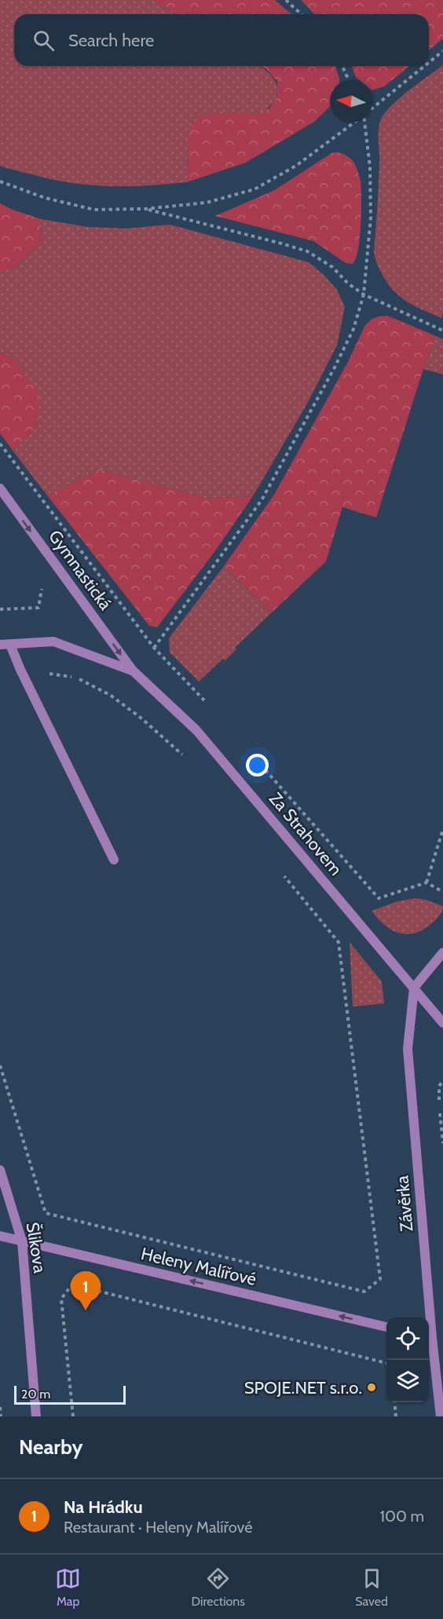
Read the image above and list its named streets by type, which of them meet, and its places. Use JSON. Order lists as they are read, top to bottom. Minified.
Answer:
{"streets":{"street":["Gymnastická","Za Strahovem","Závěrka","Šlikova","Heleny Malířové"]},"crossings":[["Gymnastická","Za Strahovem"],["Za Strahovem","Závěrka"],["Šlikova","Heleny Malířové"]],"one_way":["Gymnastická","Heleny Malířové"],"places":["SPOJE.NET s.r.o."],"scale_bar":"20 m","north":"left","page":{"search":"Search here","pins":"1","scale":"20 m","heading":"Nearby","list":[{"mark":"1","name":"Na Hrádku","note":"Restaurant · Heleny Malířové","value":"100 m"}],"nav":["Map","Directions","Saved"]}}
